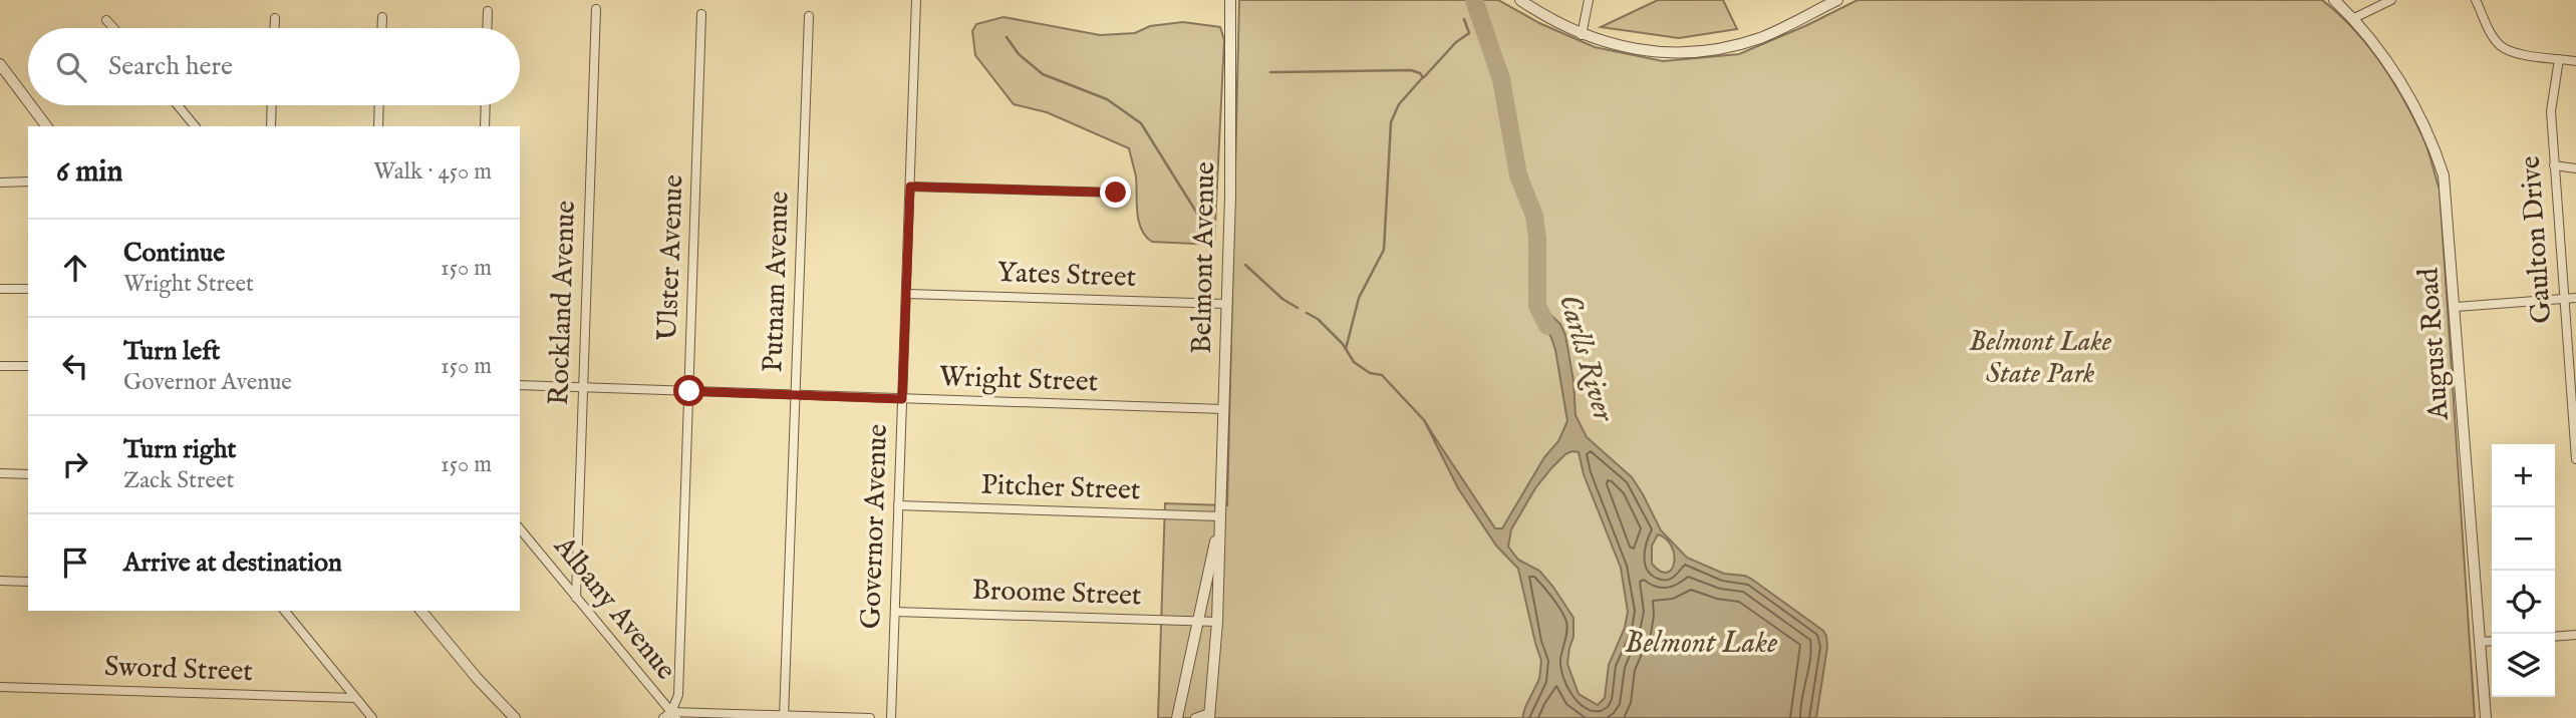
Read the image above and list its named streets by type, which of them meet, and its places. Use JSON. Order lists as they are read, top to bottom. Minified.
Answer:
{"streets":{"street":["Gaulton Drive","Ulster Avenue","Belmont Avenue","Yates Street","Putnam Avenue","Rockland Avenue","August Road","Wright Street","Pitcher Street","Governor Avenue","Broome Street","Albany Avenue","Sword Street"]},"crossings":[["Ulster Avenue","Wright Street"],["Ulster Avenue","Albany Avenue"],["Belmont Avenue","Yates Street"],["Belmont Avenue","Wright Street"],["Belmont Avenue","Pitcher Street"],["Belmont Avenue","Broome Street"],["Yates Street","Governor Avenue"],["Putnam Avenue","Wright Street"],["Rockland Avenue","Wright Street"],["Rockland Avenue","Albany Avenue"],["Wright Street","Governor Avenue"],["Pitcher Street","Governor Avenue"],["Governor Avenue","Broome Street"]],"water":["Carlls River","Belmont Lake"],"parks":["Belmont Lake State Park"],"page":{"search":"Search here","heading":["6 min","Walk · 450 m"],"list":[["Continue","Wright Street","150 m"],["Turn left","Governor Avenue","150 m"],["Turn right","Zack Street","150 m"],"Arrive at destination"],"map_buttons":["+","−"]}}
